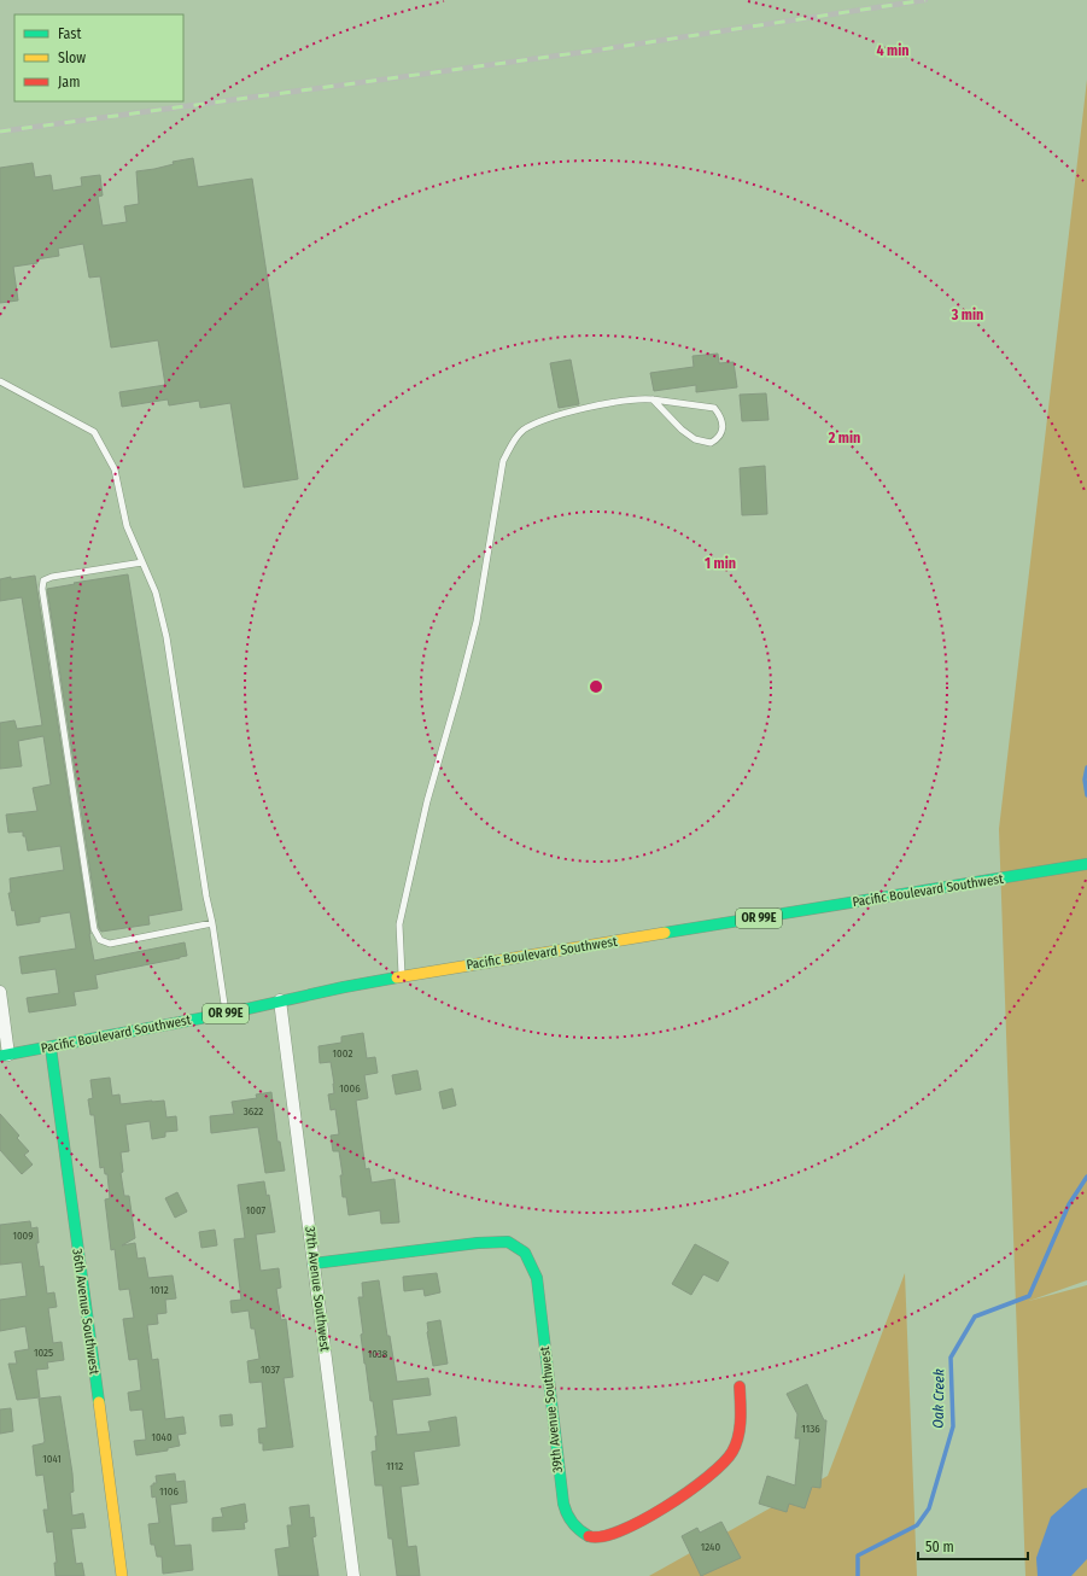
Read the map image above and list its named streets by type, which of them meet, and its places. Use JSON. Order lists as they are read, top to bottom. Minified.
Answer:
{"streets":{"street":["Pacific Boulevard Southwest","OR 99E","37th Avenue Southwest","36th Avenue Southwest","39th Avenue Southwest"]},"crossings":[["Pacific Boulevard Southwest","37th Avenue Southwest"],["Pacific Boulevard Southwest","36th Avenue Southwest"],["37th Avenue Southwest","39th Avenue Southwest"]],"water":["Oak Creek"],"house_numbers":["1002","1006","3622","1007","1009","1012","1025","1038","1037","1136","1040","1041","1112","1106","1240"],"legend":["Fast","Slow","Jam"],"scale_bar":"50 m","rings":["4 min","3 min","2 min","1 min"]}
